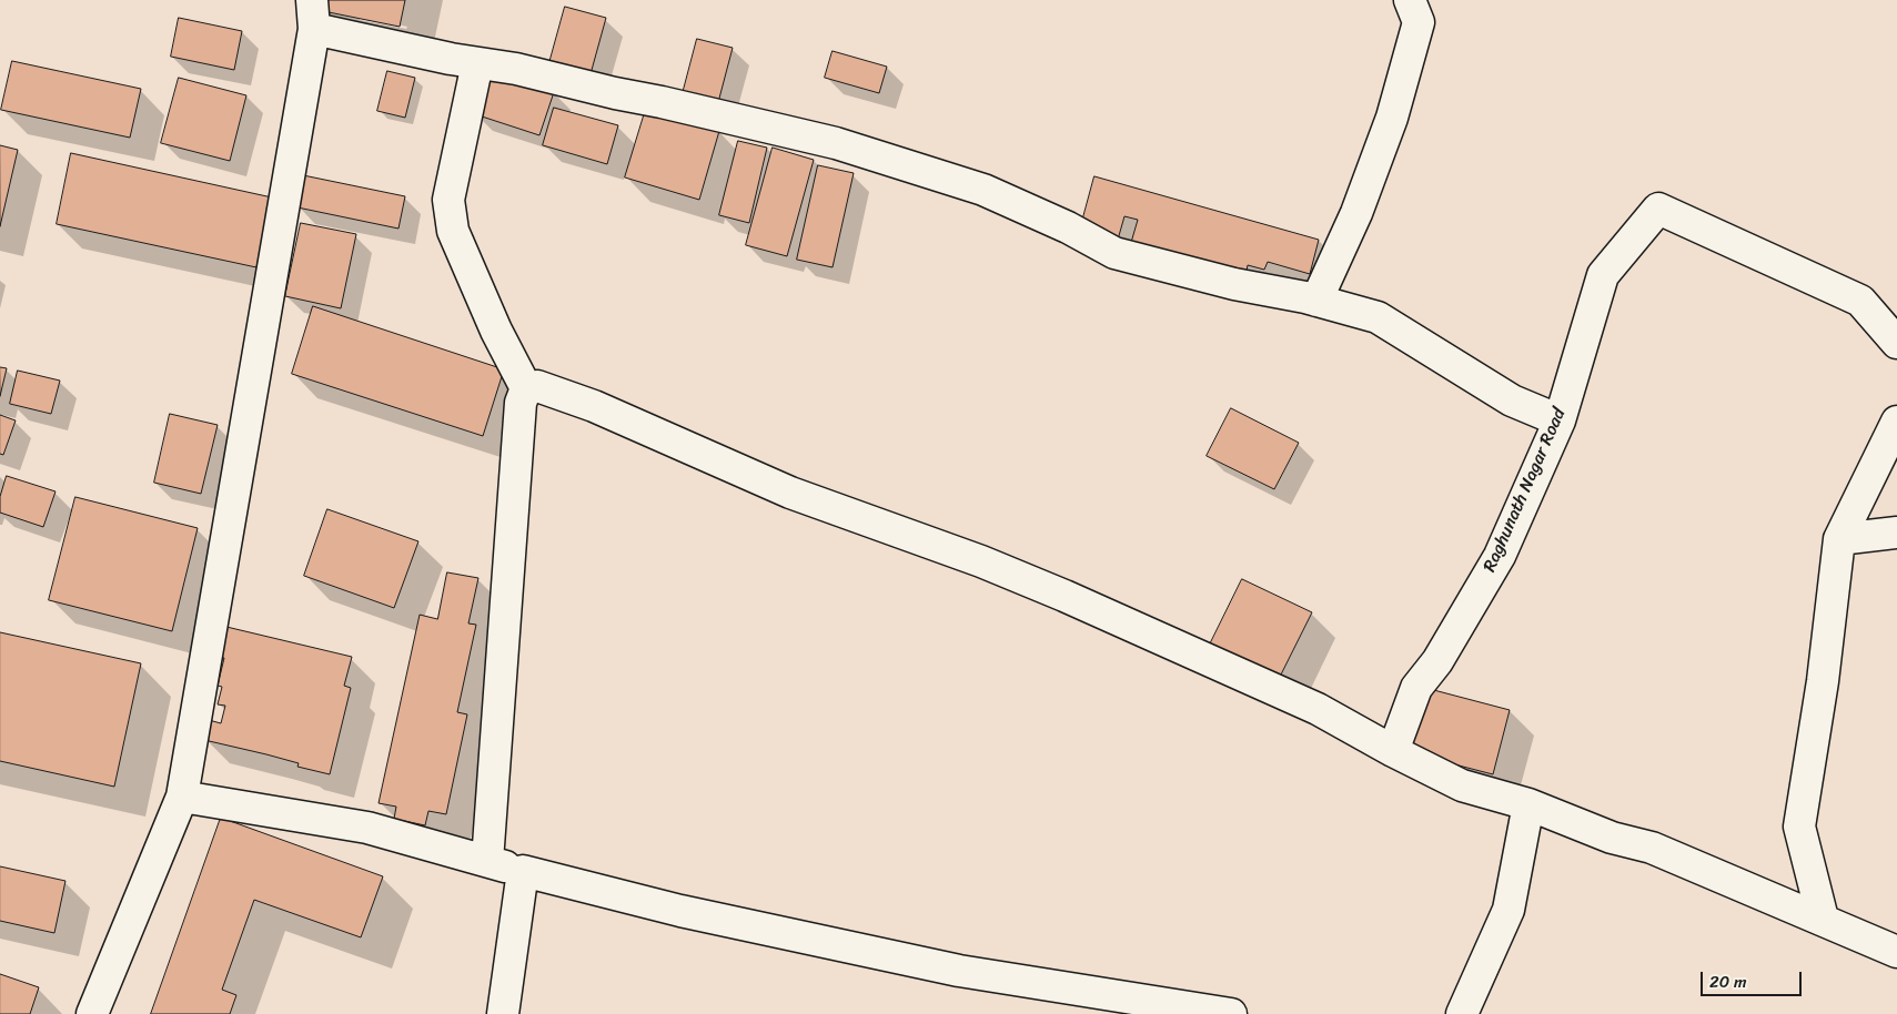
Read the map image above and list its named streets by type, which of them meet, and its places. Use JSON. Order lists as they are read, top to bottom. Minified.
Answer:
{"streets":{"street":["Raghunath Nagar Road"]},"scale_bar":"20 m"}
